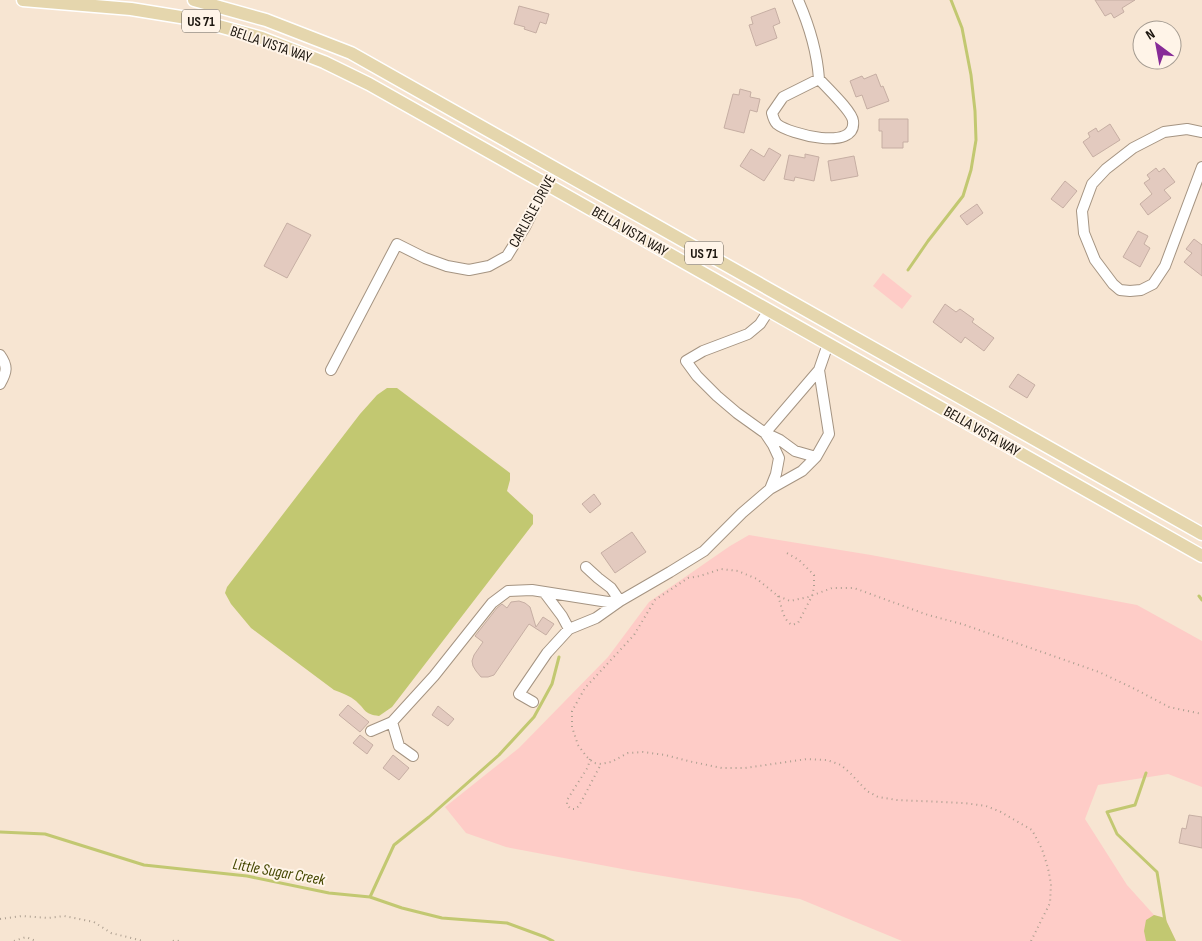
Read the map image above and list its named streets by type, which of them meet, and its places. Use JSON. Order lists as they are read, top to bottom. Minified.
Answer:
{"streets":{"main road":["US 71","BELLA VISTA WAY"],"street":["CARLISLE DRIVE"]},"crossings":[["BELLA VISTA WAY","CARLISLE DRIVE"]],"water":["Little Sugar Creek"],"north":"top left"}
